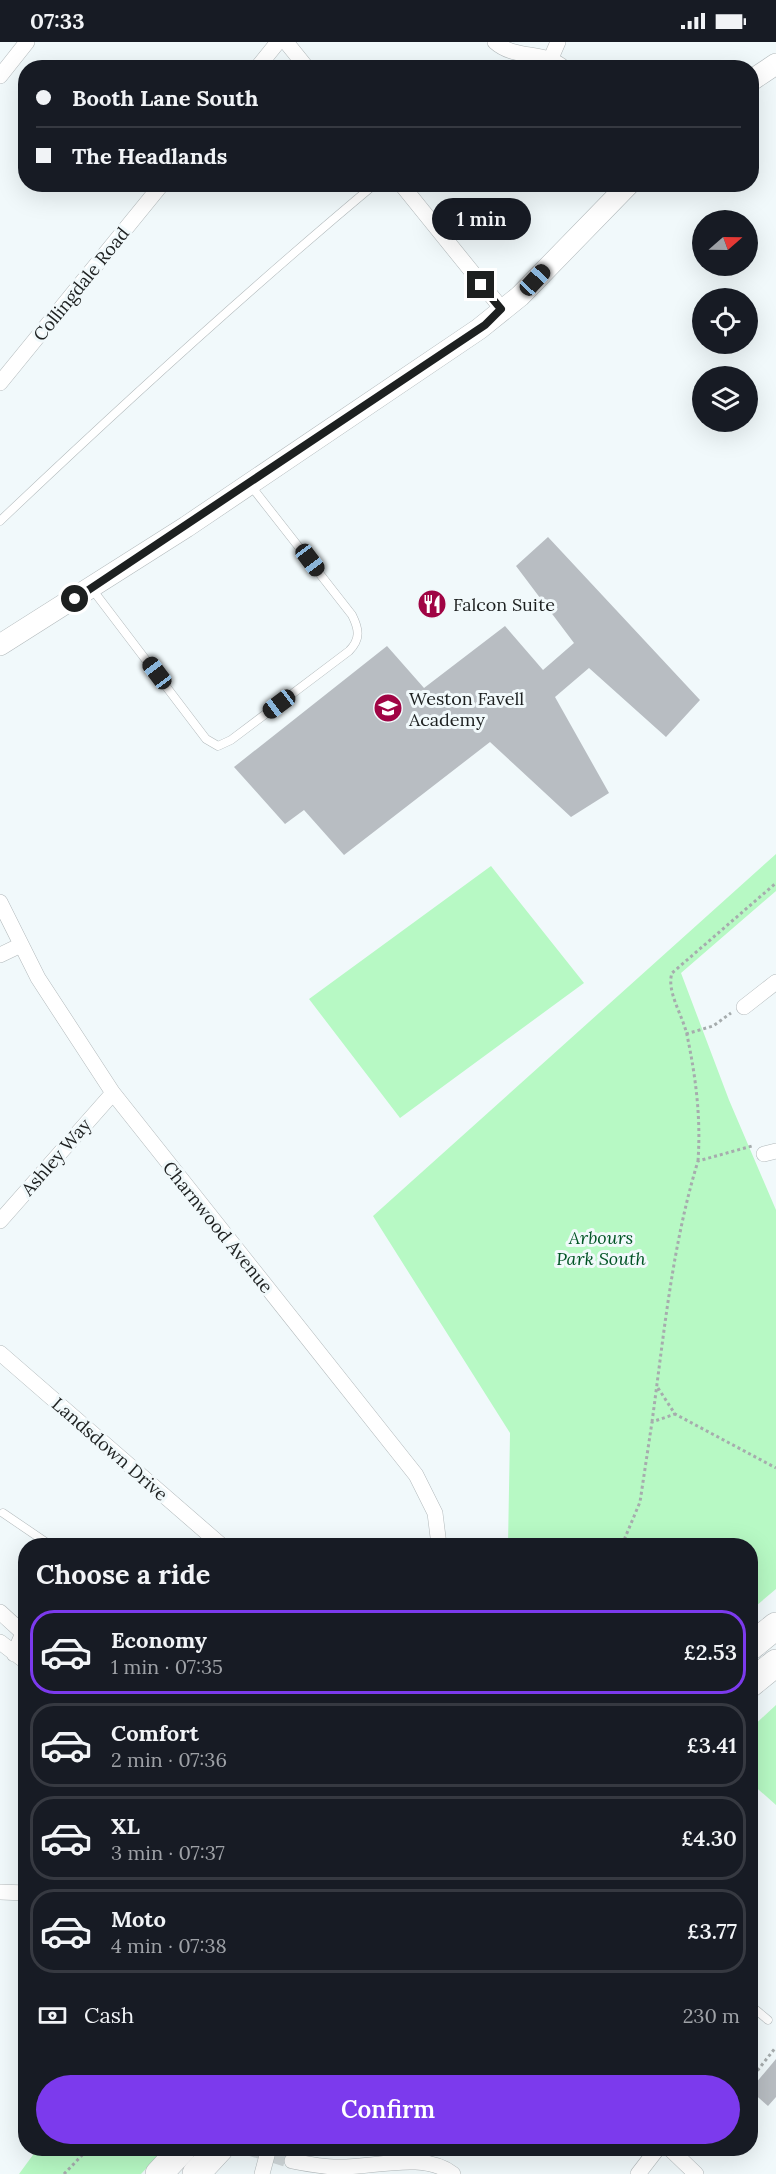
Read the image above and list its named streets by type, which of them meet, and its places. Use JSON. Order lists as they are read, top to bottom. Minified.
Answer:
{"streets":{"street":["Collingdale Road","Ashley Way","Charnwood Avenue","Landsdown Drive"]},"crossings":[["Ashley Way","Charnwood Avenue"]],"parks":["Arbours Park South"],"places":{"restaurant":["Falcon Suite"],"school or university":["Weston Favell Academy"]},"north":"right","page":{"status":"07:33","banner":["Booth Lane South","The Headlands"],"bubble":"1 min","heading":"Choose a ride","list":[{"name":"Economy","note":"1 min · 07:35","value":"£2.53"},{"name":"Comfort","note":"2 min · 07:36","value":"£3.41"},{"name":"XL","note":"3 min · 07:37","value":"£4.30"},{"name":"Moto","note":"4 min · 07:38","value":"£3.77"}],"pay":["Cash","230 m"],"buttons":"Confirm"}}
